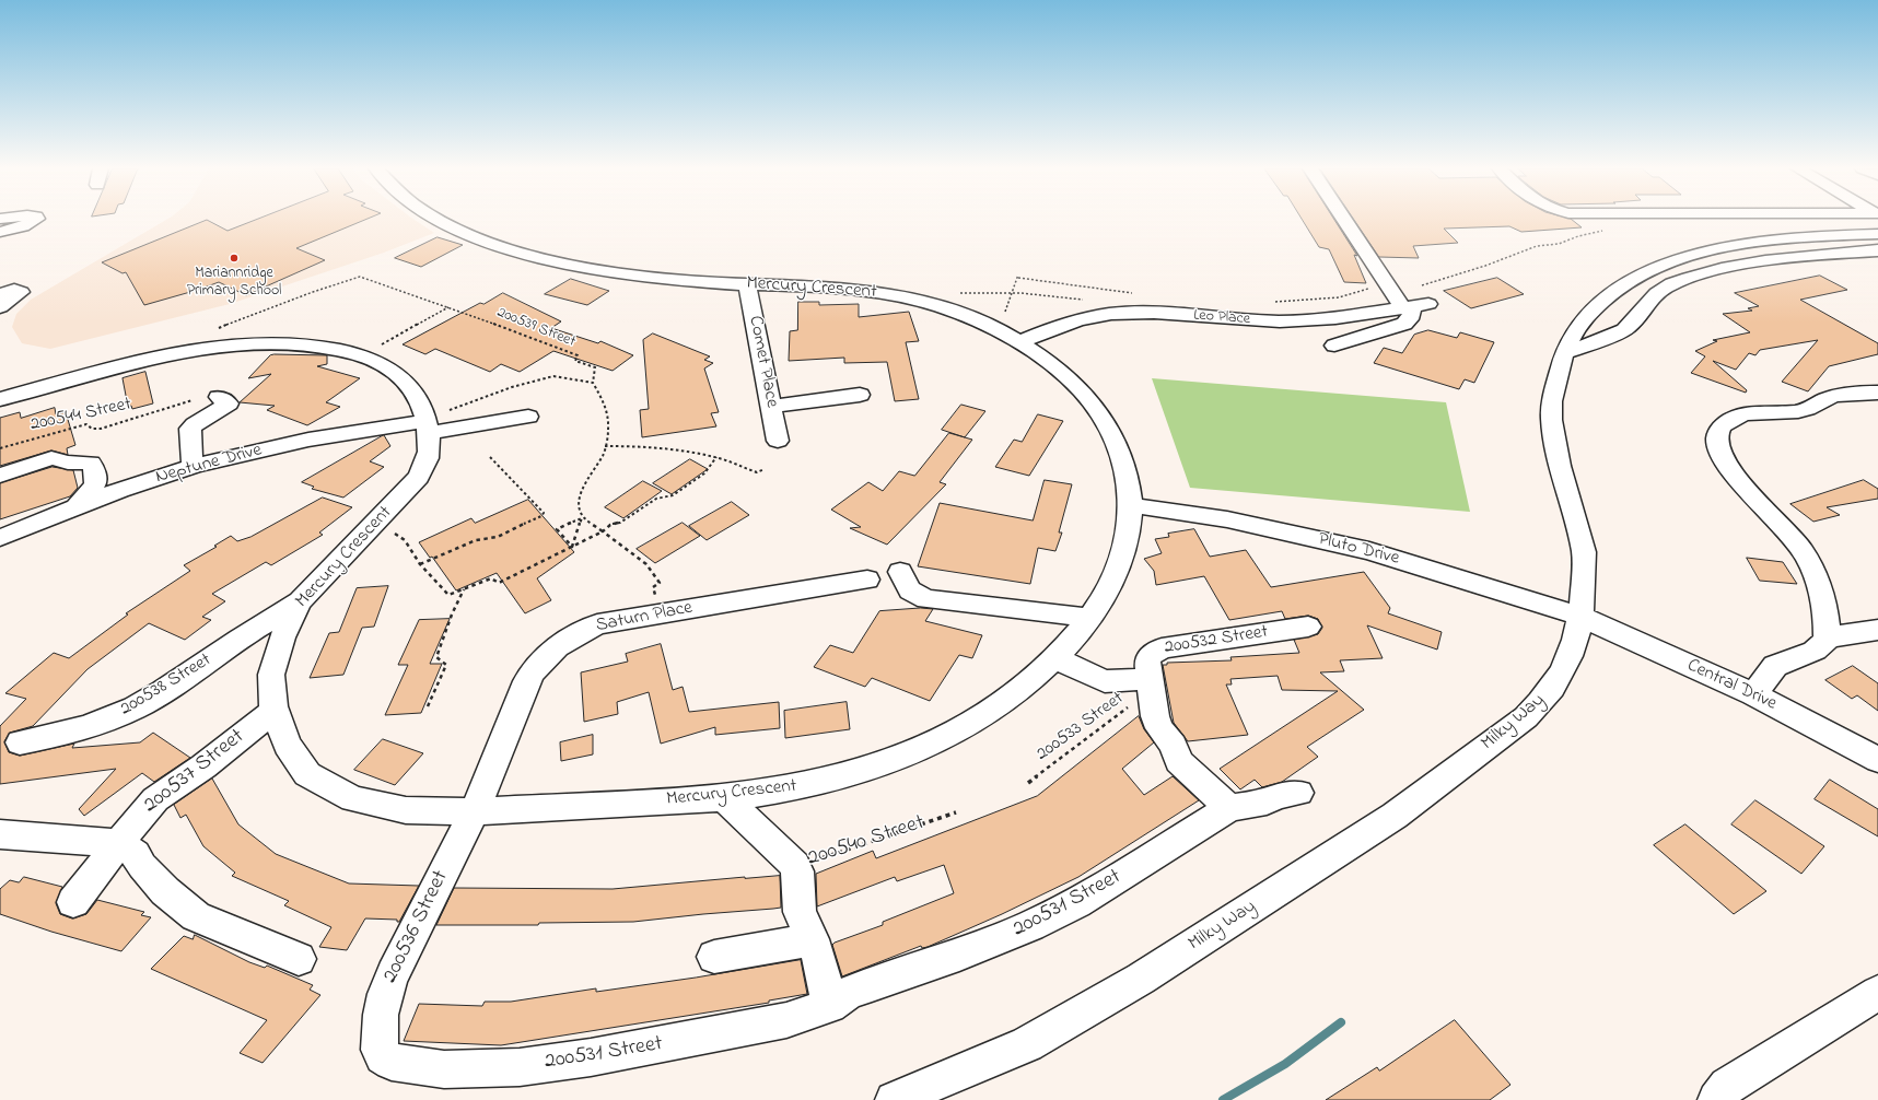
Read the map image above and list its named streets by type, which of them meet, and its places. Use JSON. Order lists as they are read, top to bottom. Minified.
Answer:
{"streets":{"street":["Mercury Crescent","Leo Place","Comet Place","Neptune Drive","Pluto Drive","Saturn Place","200532 Street","200538 Street","Central Drive","Milky Way","200537 Street","200540 Street","200531 Street","200536 Street"],"path":["200539 Street","200544 Street","200533 Street"]},"crossings":[["Mercury Crescent","Leo Place"],["Mercury Crescent","Comet Place"],["Mercury Crescent","Neptune Drive"],["Mercury Crescent","Pluto Drive"],["Mercury Crescent","Saturn Place"],["Mercury Crescent","200532 Street"],["Mercury Crescent","200538 Street"],["Mercury Crescent","200537 Street"],["Mercury Crescent","200540 Street"],["Mercury Crescent","200536 Street"],["Pluto Drive","Central Drive"],["Pluto Drive","Milky Way"],["Saturn Place","200536 Street"],["200532 Street","200533 Street"],["200532 Street","200531 Street"],["Central Drive","Milky Way"],["200531 Street","200536 Street"]],"places":["Mariannridge Primary School"]}
